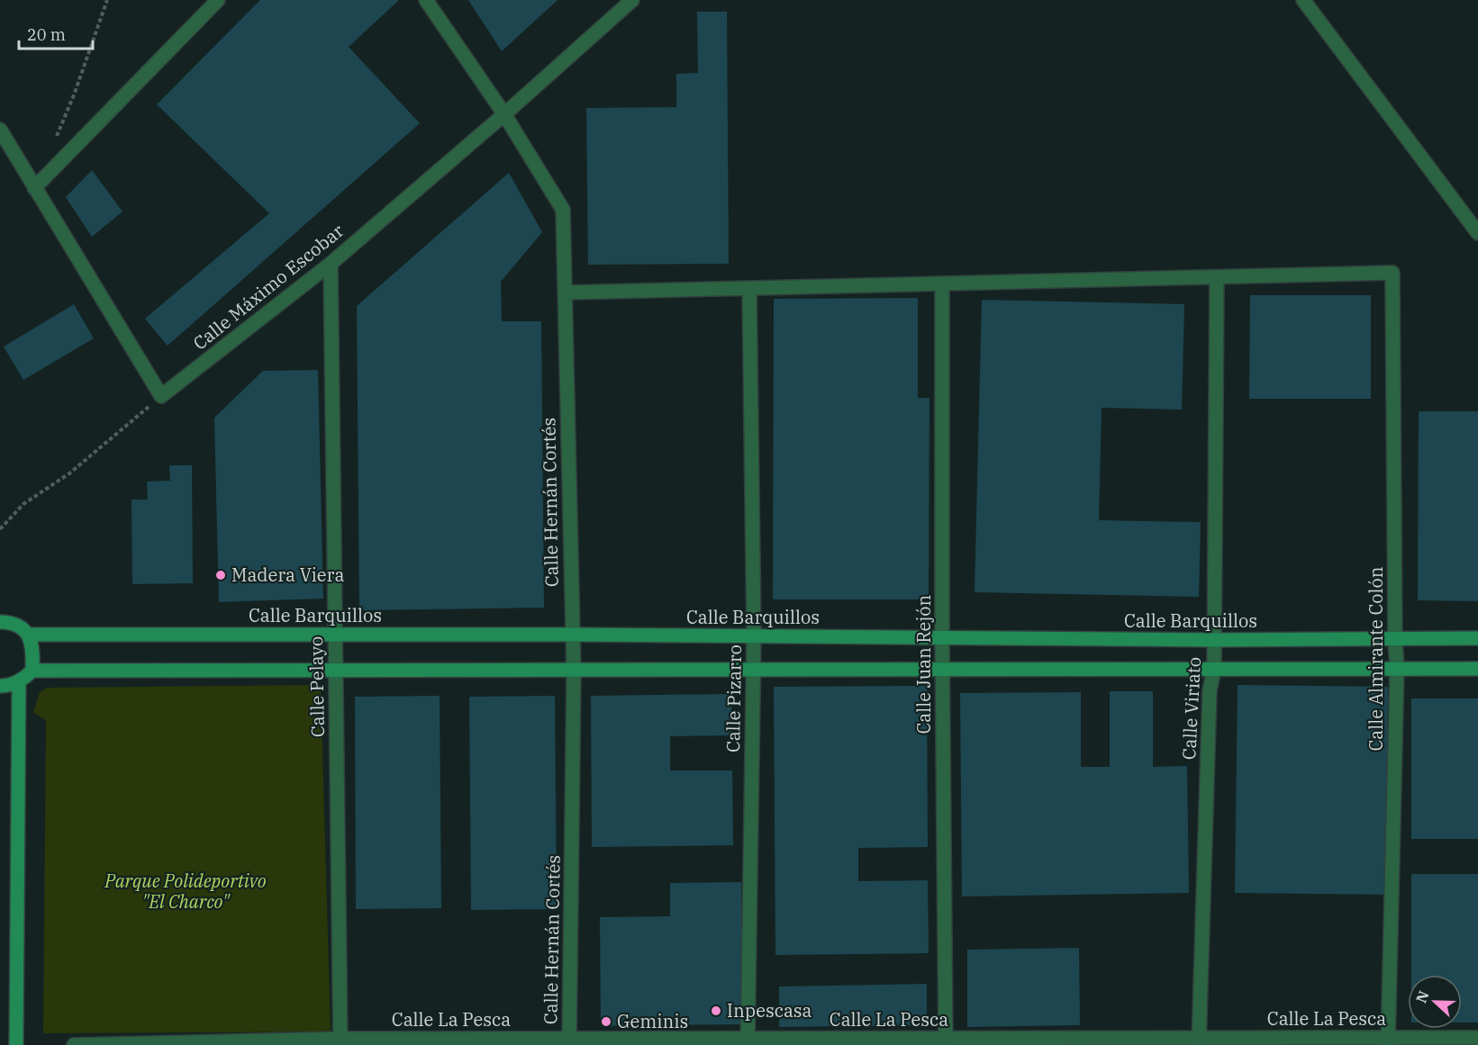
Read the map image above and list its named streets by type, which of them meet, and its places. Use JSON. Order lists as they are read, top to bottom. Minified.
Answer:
{"streets":{"main road":["Calle Barquillos"],"street":["Calle Máximo Escobar","Calle Hernán Cortés","Calle Almirante Colón","Calle Juan Rejón","Calle Pelayo","Calle Pizarro","Calle Viriato","Calle La Pesca"]},"crossings":[["Calle Máximo Escobar","Calle Hernán Cortés"],["Calle Máximo Escobar","Calle Pelayo"],["Calle Hernán Cortés","Calle Barquillos"],["Calle Hernán Cortés","Calle La Pesca"],["Calle Barquillos","Calle Almirante Colón"],["Calle Barquillos","Calle Juan Rejón"],["Calle Barquillos","Calle Pelayo"],["Calle Barquillos","Calle Pizarro"],["Calle Barquillos","Calle Viriato"],["Calle Almirante Colón","Calle Viriato"],["Calle Almirante Colón","Calle La Pesca"],["Calle Juan Rejón","Calle La Pesca"],["Calle Pelayo","Calle La Pesca"],["Calle Pizarro","Calle La Pesca"],["Calle Viriato","Calle La Pesca"]],"parks":["Parque Polideportivo \"El Charco\""],"places":["Madera Viera","Inpescasa","Geminis"],"scale_bar":"20 m","north":"left"}
